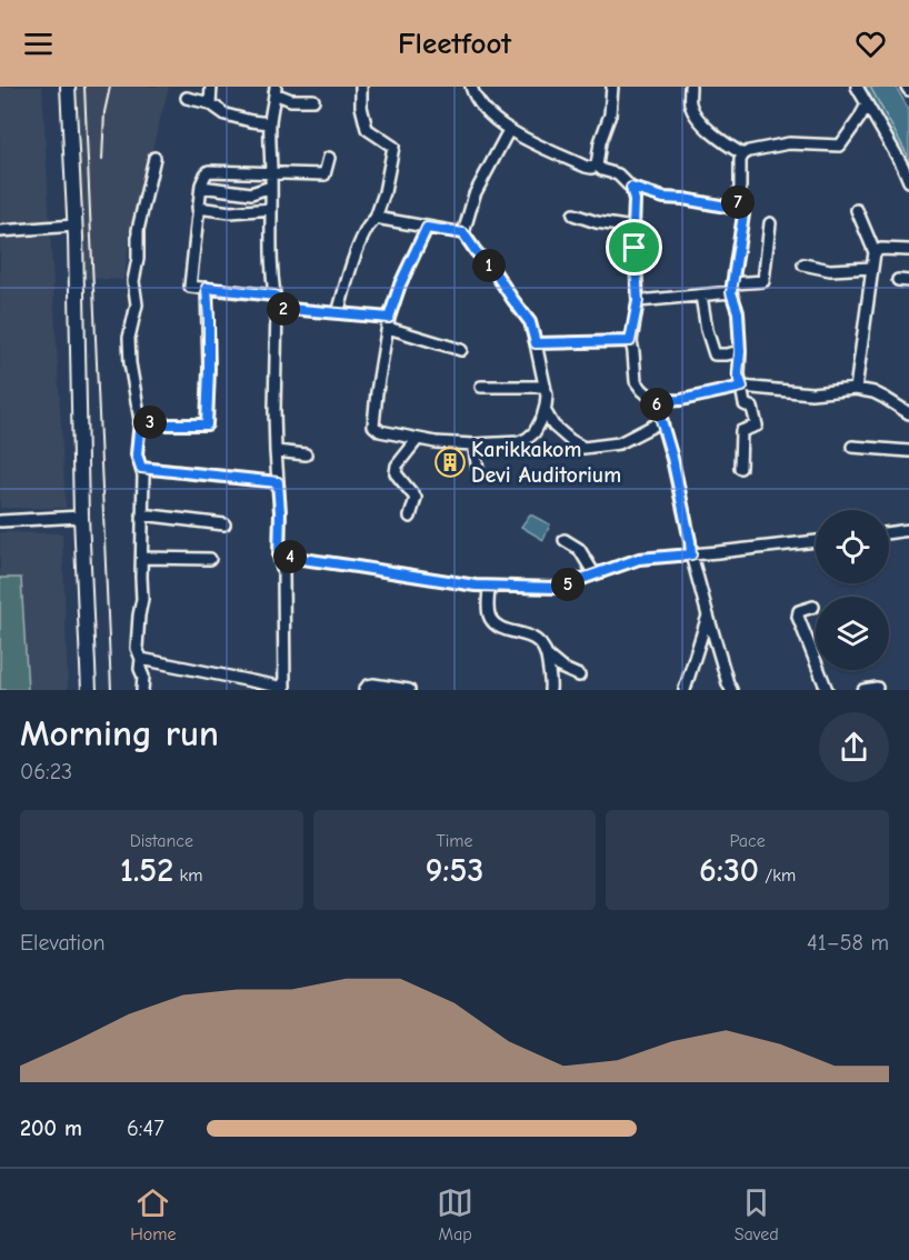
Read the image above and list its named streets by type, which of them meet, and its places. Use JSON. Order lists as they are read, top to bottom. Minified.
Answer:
{"places":{"building":["Karikkakom Devi Auditorium"]},"page":{"header":"Fleetfoot","pins":["7","1","2","6","3","4","5"],"heading":["Morning run","06:23"],"stats":[["Distance","1.52 km"],["Time","9:53"],["Pace","6:30 /km"]],"chart":["Elevation","41–58 m"],"list":[{"name":"200 m","note":"6:47"}],"tabs":["Home","Map","Saved"]}}
